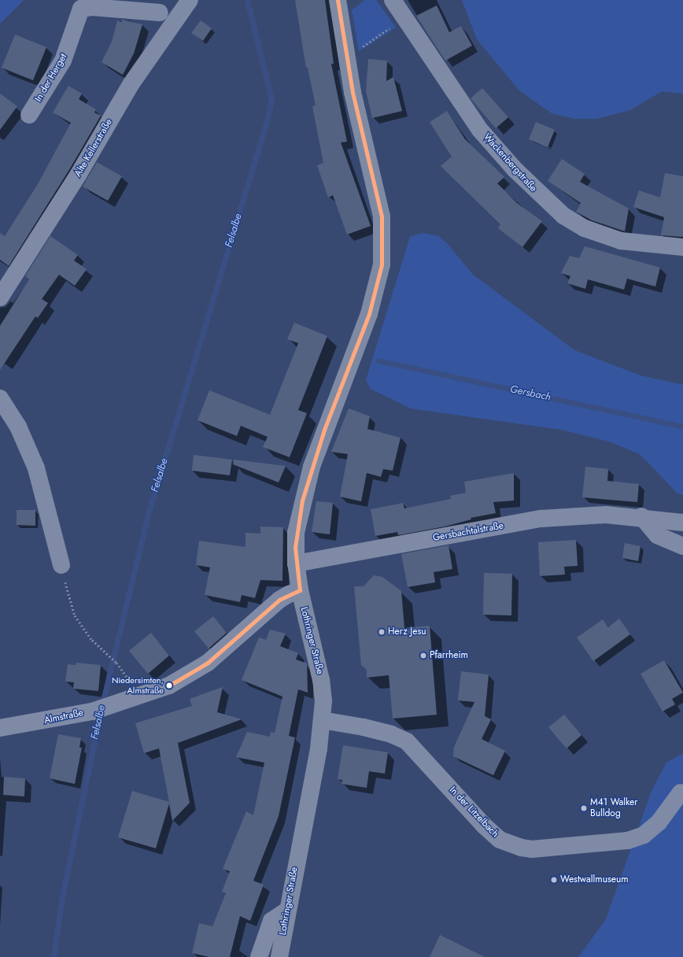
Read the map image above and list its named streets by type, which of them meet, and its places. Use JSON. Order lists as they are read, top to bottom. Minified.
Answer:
{"streets":{"main road":["Lothringer Straße"],"street":["In der Herget","Alte Kellerstraße","Wackenbergstraße","Gersbachtalstraße","Almstraße","In der Litzelbach"]},"crossings":[["In der Herget","Alte Kellerstraße"],["Gersbachtalstraße","Lothringer Straße"],["Lothringer Straße","Almstraße"],["Lothringer Straße","In der Litzelbach"]],"water":["Felsalbe","Gersbach"],"places":["Herz Jesu","Pfarrheim","Niedersimten, Almstraße","M41 Walker Bulldog","Westwallmuseum"]}
